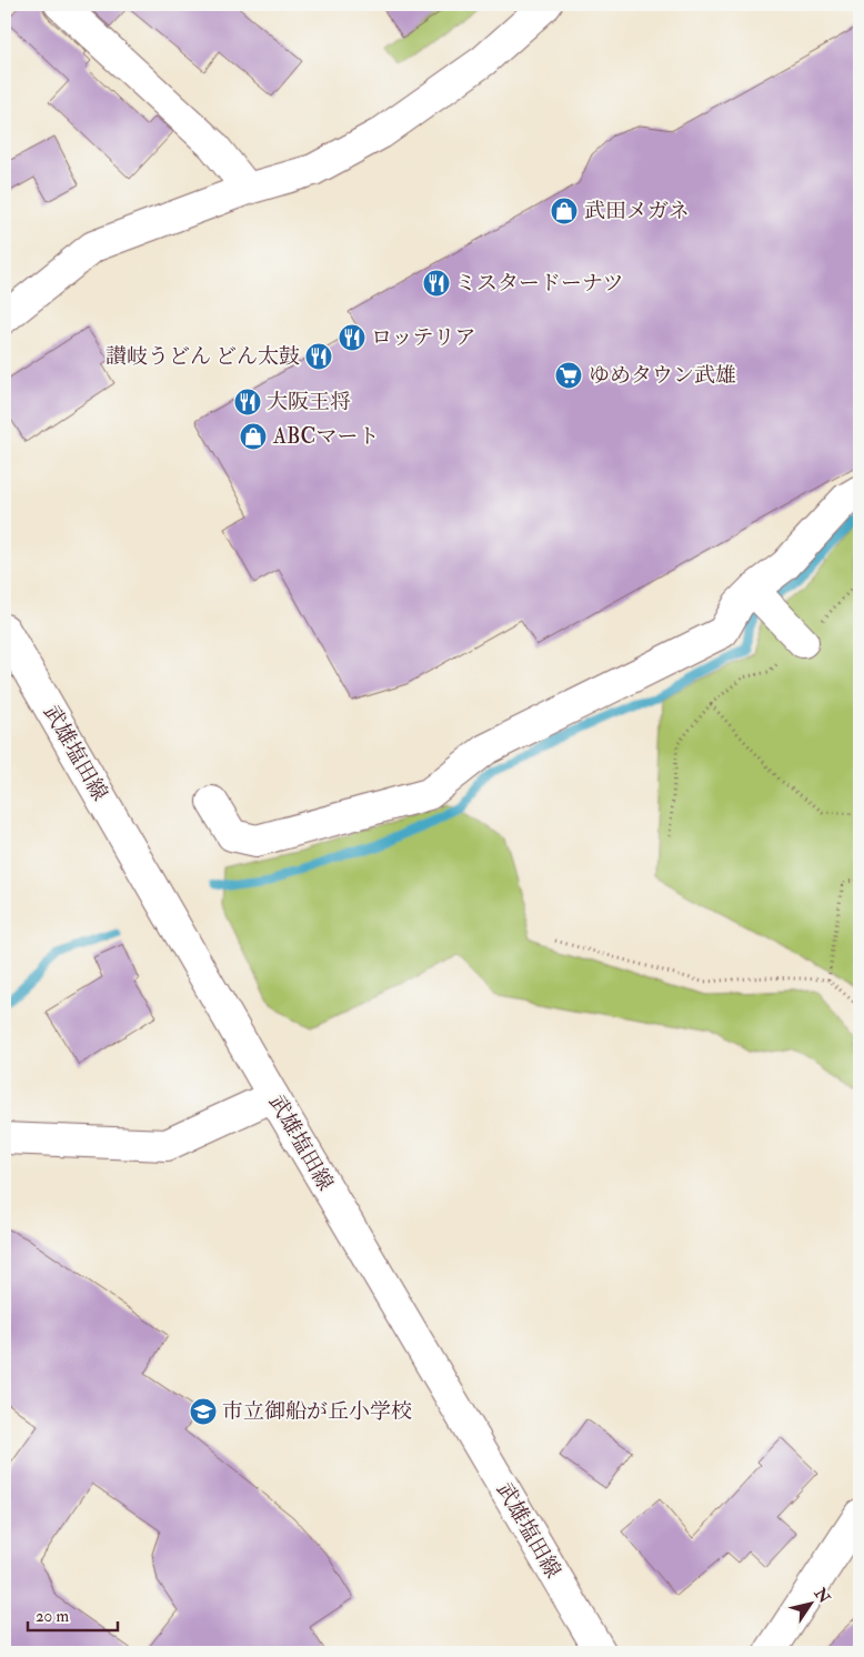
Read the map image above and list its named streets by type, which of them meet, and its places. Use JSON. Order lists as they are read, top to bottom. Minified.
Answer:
{"streets":{"main road":["武雄塩田線"]},"places":{"shop":["武田メガネ","ABCマート"],"restaurant":["ミスタードーナツ","ロッテリア","讃岐うどん どん太鼓","大阪王将"],"supermarket":["ゆめタウン武雄"],"school or university":["市立御船が丘小学校"]},"scale_bar":"20 m","north":"top right"}
